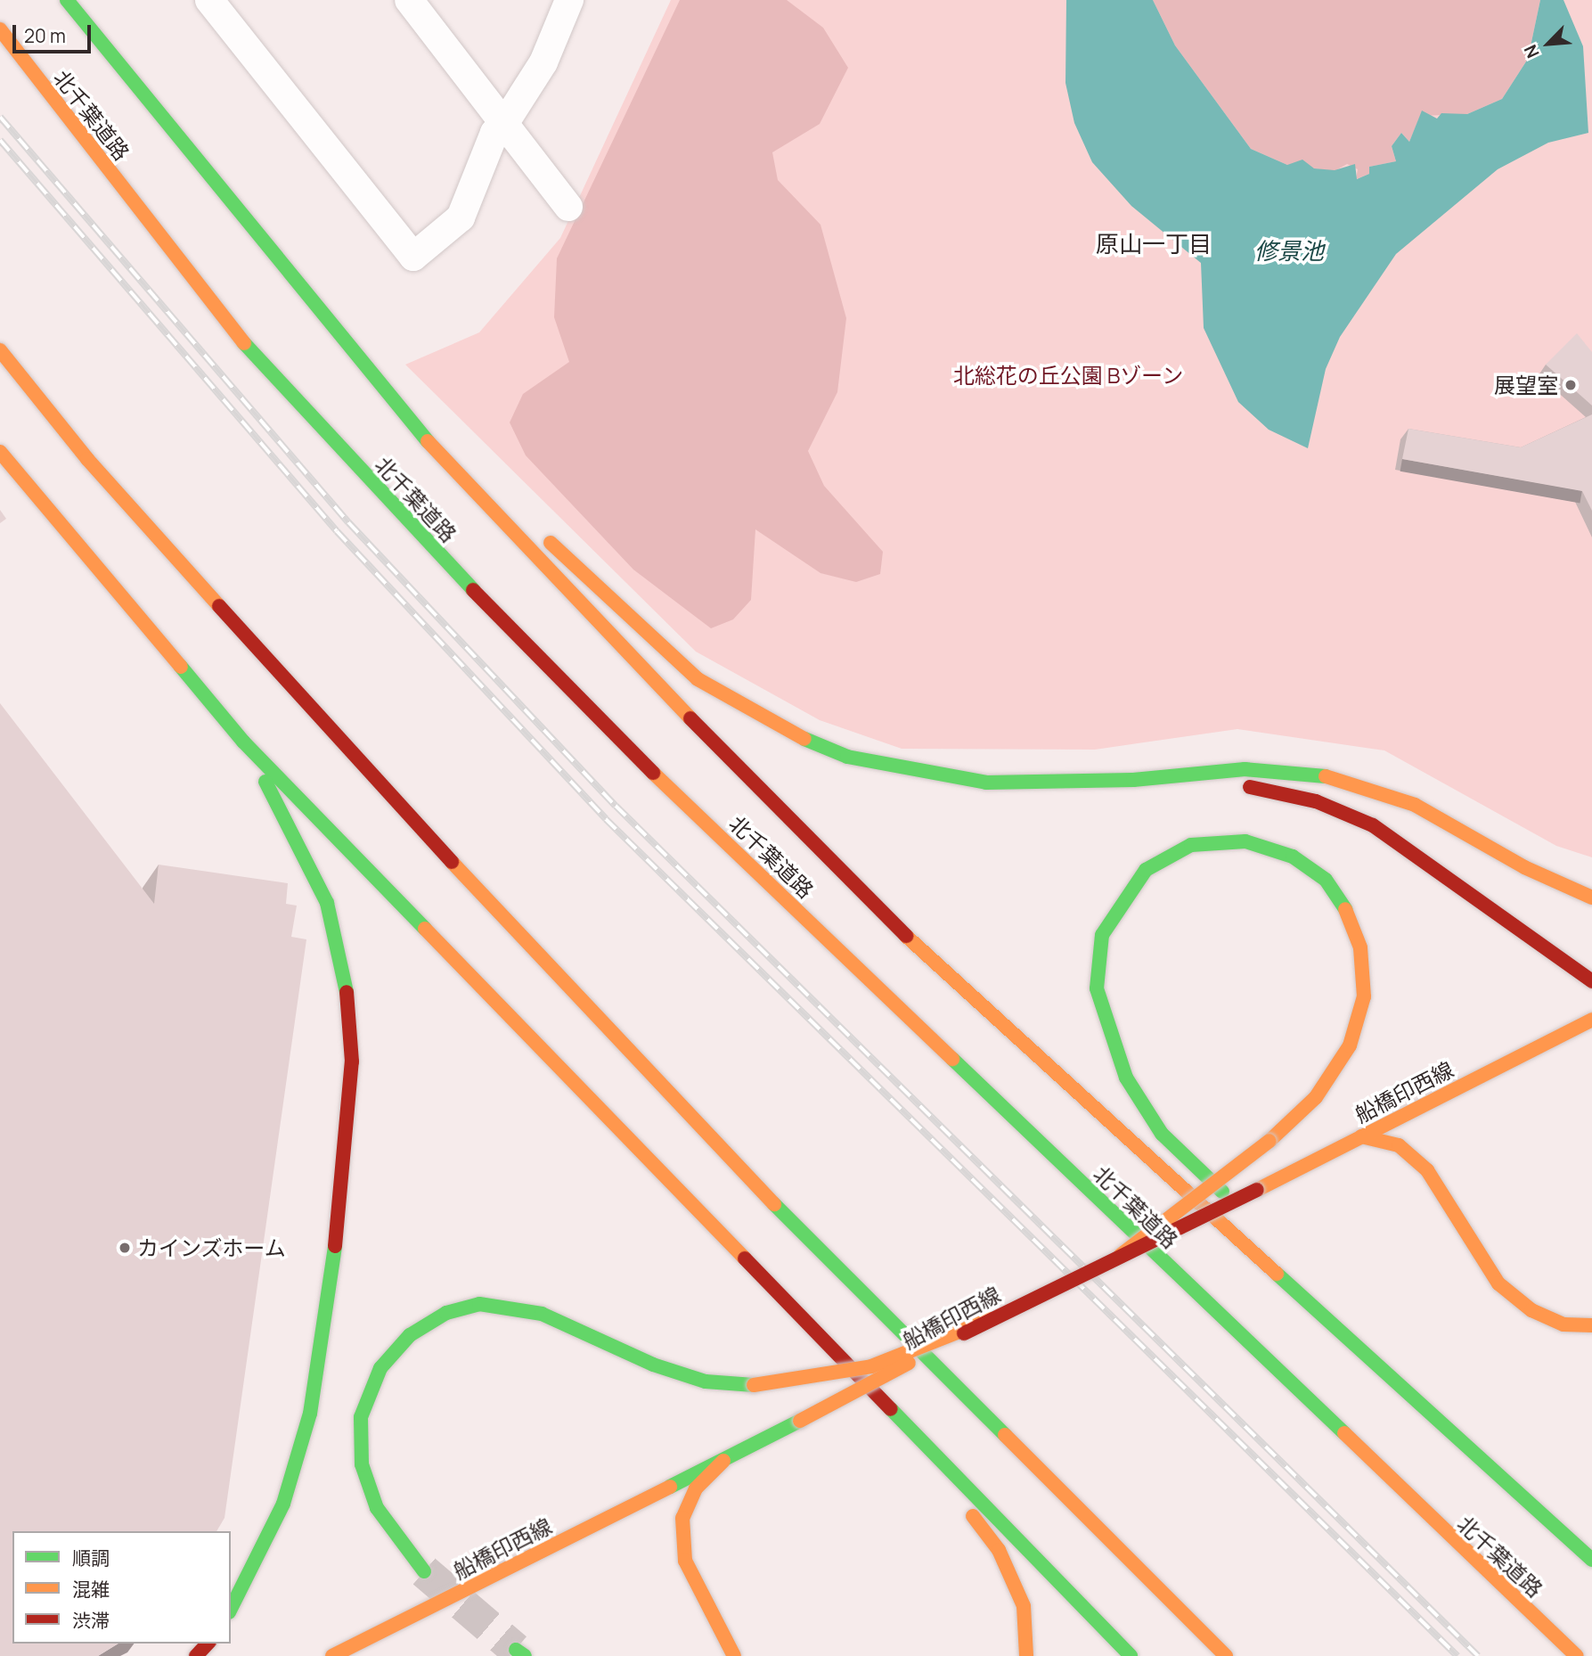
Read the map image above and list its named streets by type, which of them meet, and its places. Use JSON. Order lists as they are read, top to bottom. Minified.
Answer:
{"streets":{"main road":["北千葉道路","船橋印西線"]},"districts":["原山一丁目"],"water":["修景池"],"parks":["北総花の丘公園 Bゾーン"],"places":["展望室","カインズホーム"],"legend":["順調","混雑","渋滞"],"scale_bar":"20 m","north":"bottom left"}
